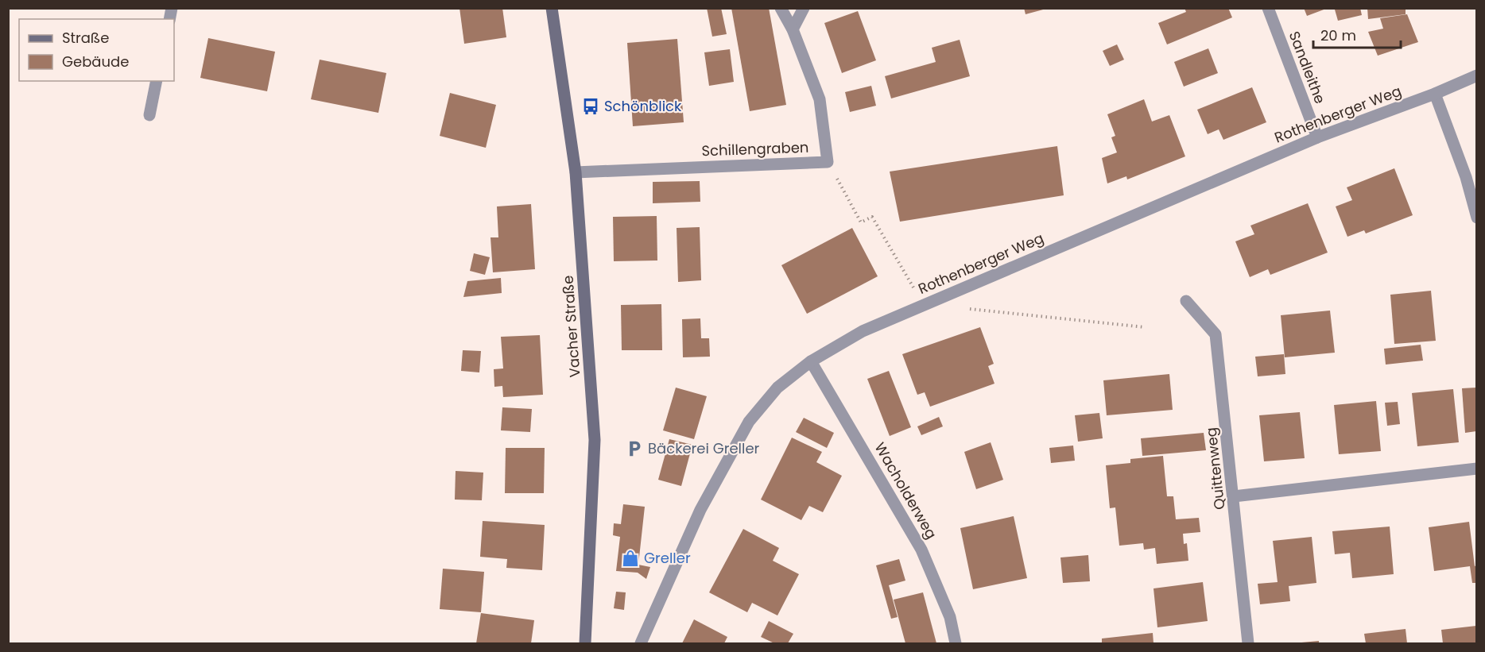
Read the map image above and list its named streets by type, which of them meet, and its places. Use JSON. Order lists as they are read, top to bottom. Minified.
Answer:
{"streets":{"street":["Sandleithe","Rothenberger Weg","Schillengraben","Vacher Straße","Quittenweg","Wacholderweg"]},"crossings":[["Sandleithe","Rothenberger Weg"],["Rothenberger Weg","Wacholderweg"],["Schillengraben","Vacher Straße"]],"places":{"bus stop":["Schönblick"],"parking":["Bäckerei Greller"],"shop":["Greller"]},"legend":["Straße","Gebäude"],"scale_bar":"20 m"}
